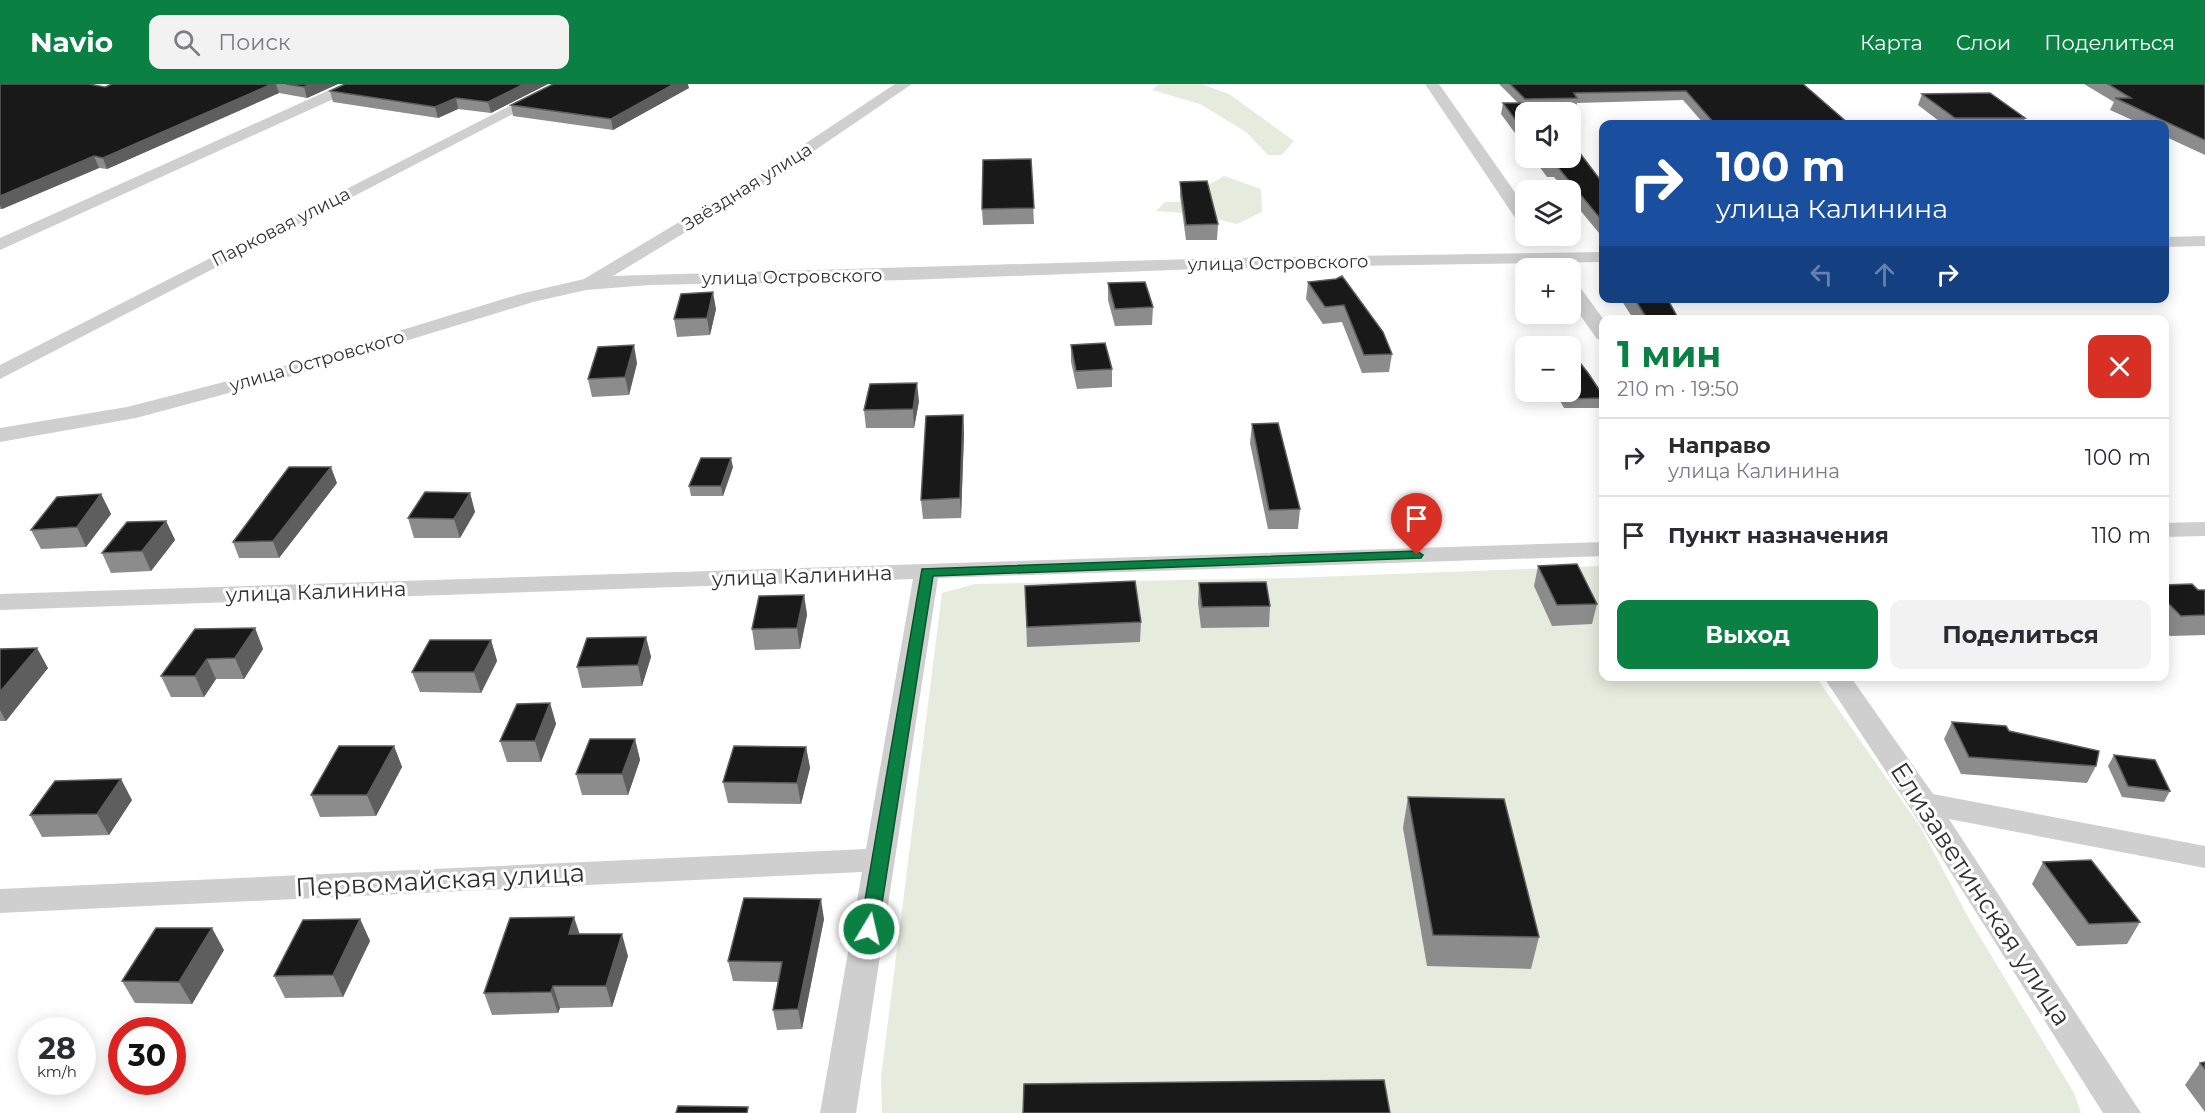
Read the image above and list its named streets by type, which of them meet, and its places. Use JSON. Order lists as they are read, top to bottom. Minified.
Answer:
{"streets":{"street":["Звёздная улица","Парковая улица","улица Островского","улица Калинина","Первомайская улица","Елизаветинская улица"]},"crossings":[["Звёздная улица","улица Островского"]],"page":{"header":"Navio","search":"Поиск","nav":["Карта","Слои","Поделиться"],"map_buttons":["+","−"],"turn":["100 m","улица Калинина"],"heading":["1 мин","210 m · 19:50"],"list":[{"name":"Направо","note":"улица Калинина","value":"100 m"},{"name":"Пункт назначения","value":"110 m"}],"buttons":["Выход","Поделиться"],"speed":"28 km/h","limit":"30"}}
